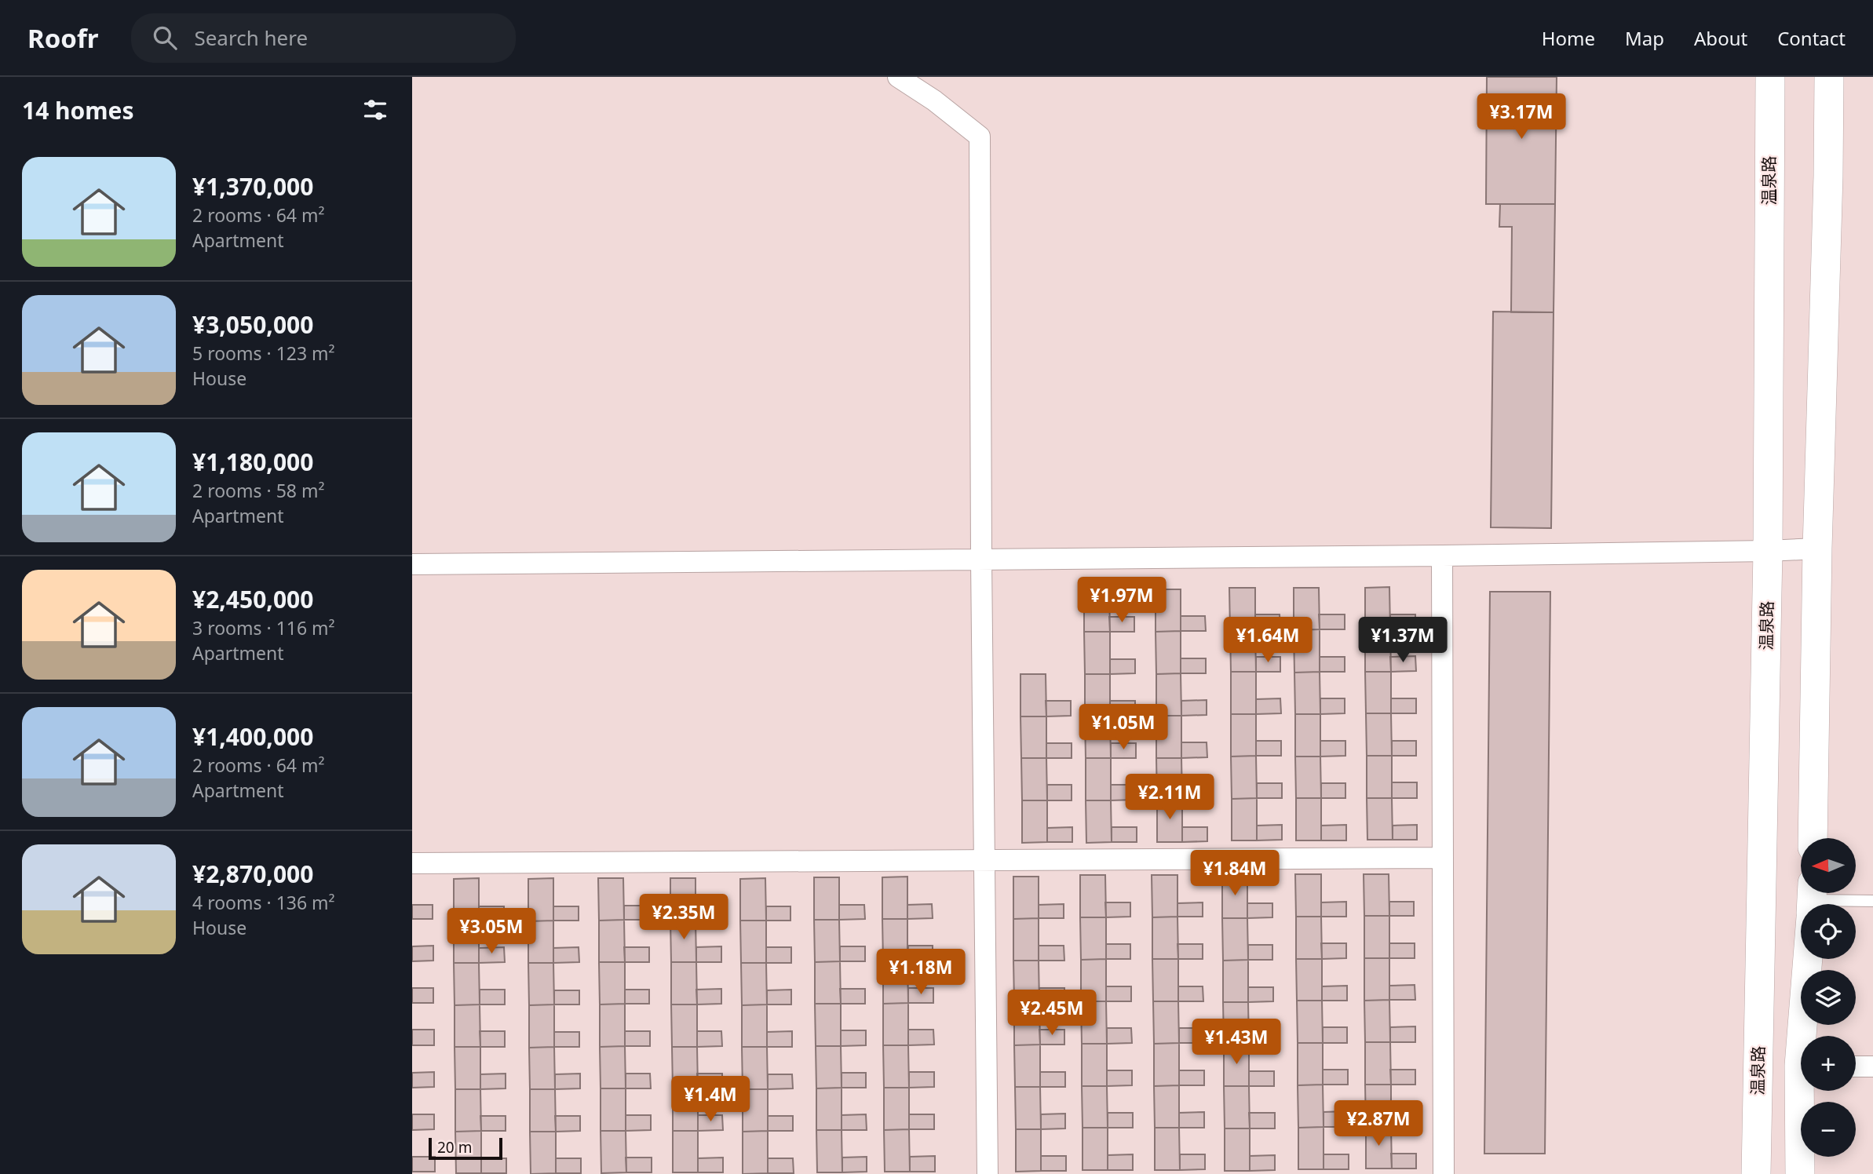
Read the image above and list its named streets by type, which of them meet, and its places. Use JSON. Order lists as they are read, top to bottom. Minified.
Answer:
{"streets":{"main road":["温泉路"]},"scale_bar":"20 m","north":"left","page":{"header":"Roofr","search":"Search here","nav":["Home","Map","About","Contact"],"heading":"14 homes","price":["¥3.17M","¥1.97M","¥1.64M","¥1.37M","¥1.05M","¥2.11M","¥1.84M","¥2.35M","¥3.05M","¥1.18M","¥2.45M","¥1.43M","¥1.4M","¥2.87M"],"list":[{"name":"¥1,370,000","note":"2 rooms · 64 m² · Apartment"},{"name":"¥3,050,000","note":"5 rooms · 123 m² · House"},{"name":"¥1,180,000","note":"2 rooms · 58 m² · Apartment"},{"name":"¥2,450,000","note":"3 rooms · 116 m² · Apartment"},{"name":"¥1,400,000","note":"2 rooms · 64 m² · Apartment"},{"name":"¥2,870,000","note":"4 rooms · 136 m² · House"}],"map_buttons":["+","−"],"scale":"20 m"}}
